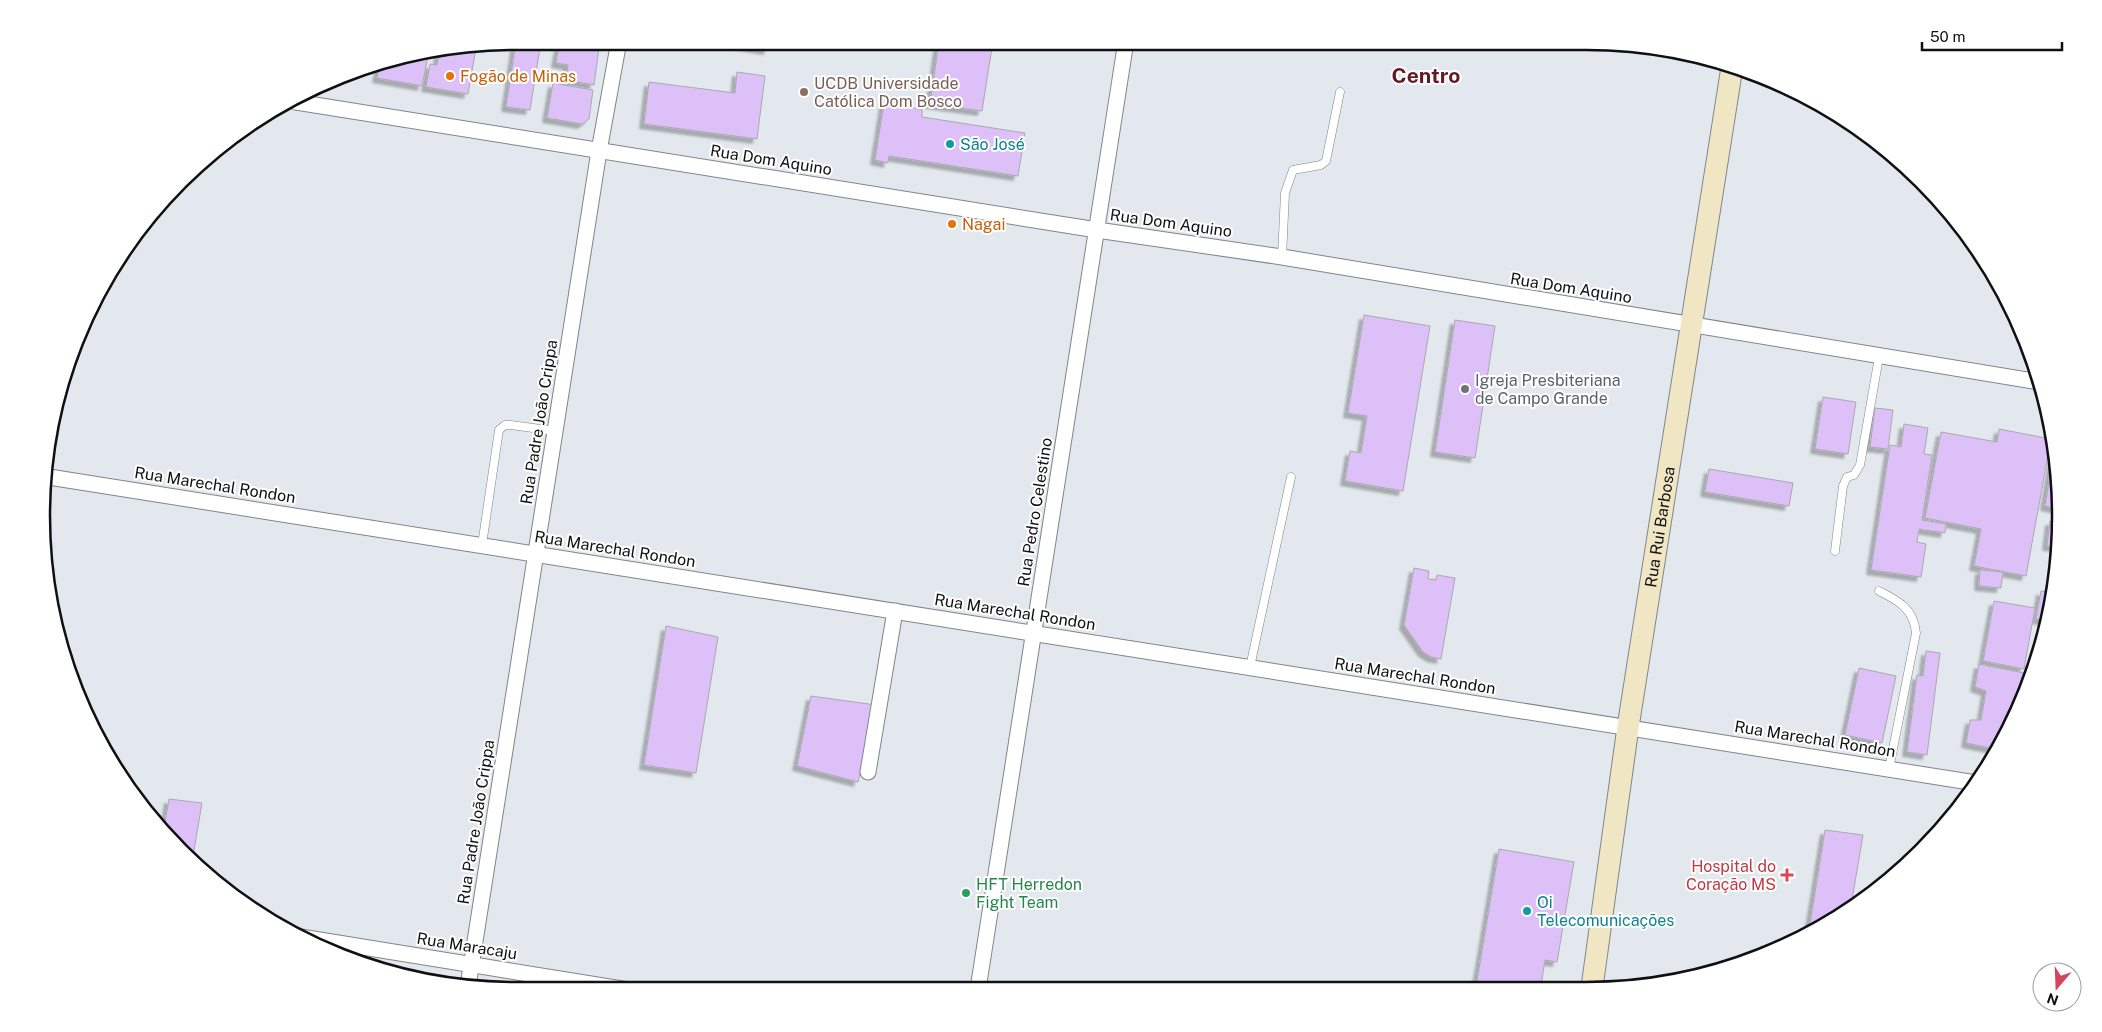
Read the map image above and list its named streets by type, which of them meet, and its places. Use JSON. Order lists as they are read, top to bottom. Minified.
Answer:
{"streets":{"street":["Rua Dom Aquino","Rua Padre João Crippa","Rua Marechal Rondon","Rua Pedro Celestino","Rua Rui Barbosa","Rua Maracaju"]},"crossings":[["Rua Dom Aquino","Rua Padre João Crippa"],["Rua Dom Aquino","Rua Pedro Celestino"],["Rua Dom Aquino","Rua Rui Barbosa"],["Rua Padre João Crippa","Rua Marechal Rondon"],["Rua Padre João Crippa","Rua Maracaju"],["Rua Marechal Rondon","Rua Pedro Celestino"],["Rua Marechal Rondon","Rua Rui Barbosa"]],"districts":["Centro"],"places":{"other":["Fogão de Minas","UCDB Universidade Católica Dom Bosco","São José","Nagai","Igreja Presbiteriana de Campo Grande","HFT Herredon Fight Team","Oi Telecomunicações"],"health":["Hospital do Coração MS"]},"scale_bar":"50 m","north":"bottom"}
